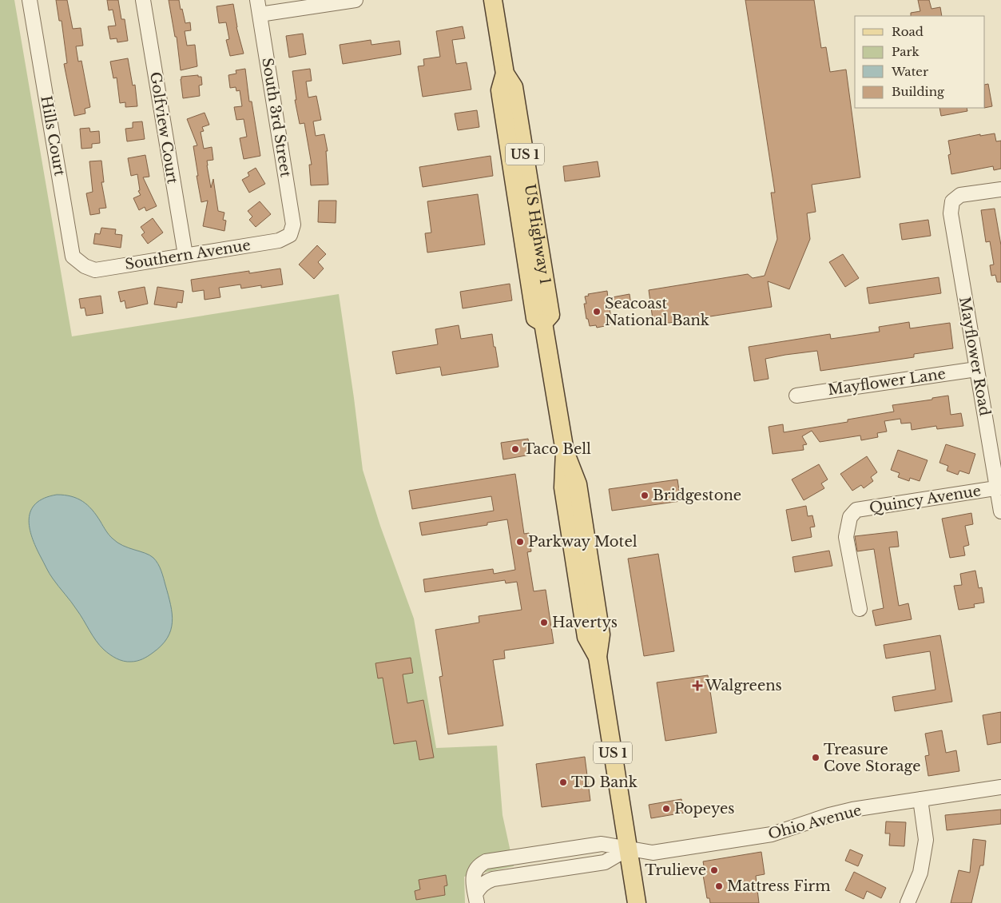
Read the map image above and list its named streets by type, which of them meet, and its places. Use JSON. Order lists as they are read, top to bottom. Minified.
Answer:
{"streets":{"main road":["US 1","US Highway 1"],"street":["South 3rd Street","Golfview Court","Hills Court","Southern Avenue","Mayflower Road","Mayflower Lane","Quincy Avenue","Ohio Avenue"]},"crossings":[["South 3rd Street","Southern Avenue"],["Golfview Court","Southern Avenue"],["Hills Court","Southern Avenue"],["US Highway 1","Ohio Avenue"],["Mayflower Road","Mayflower Lane"],["Mayflower Road","Quincy Avenue"]],"places":{"other":["Seacoast National Bank","Taco Bell","Bridgestone","Parkway Motel","Havertys","Treasure Cove Storage","TD Bank","Popeyes","Trulieve","Mattress Firm"],"health":["Walgreens"]},"legend":["Road","Park","Water","Building"]}
